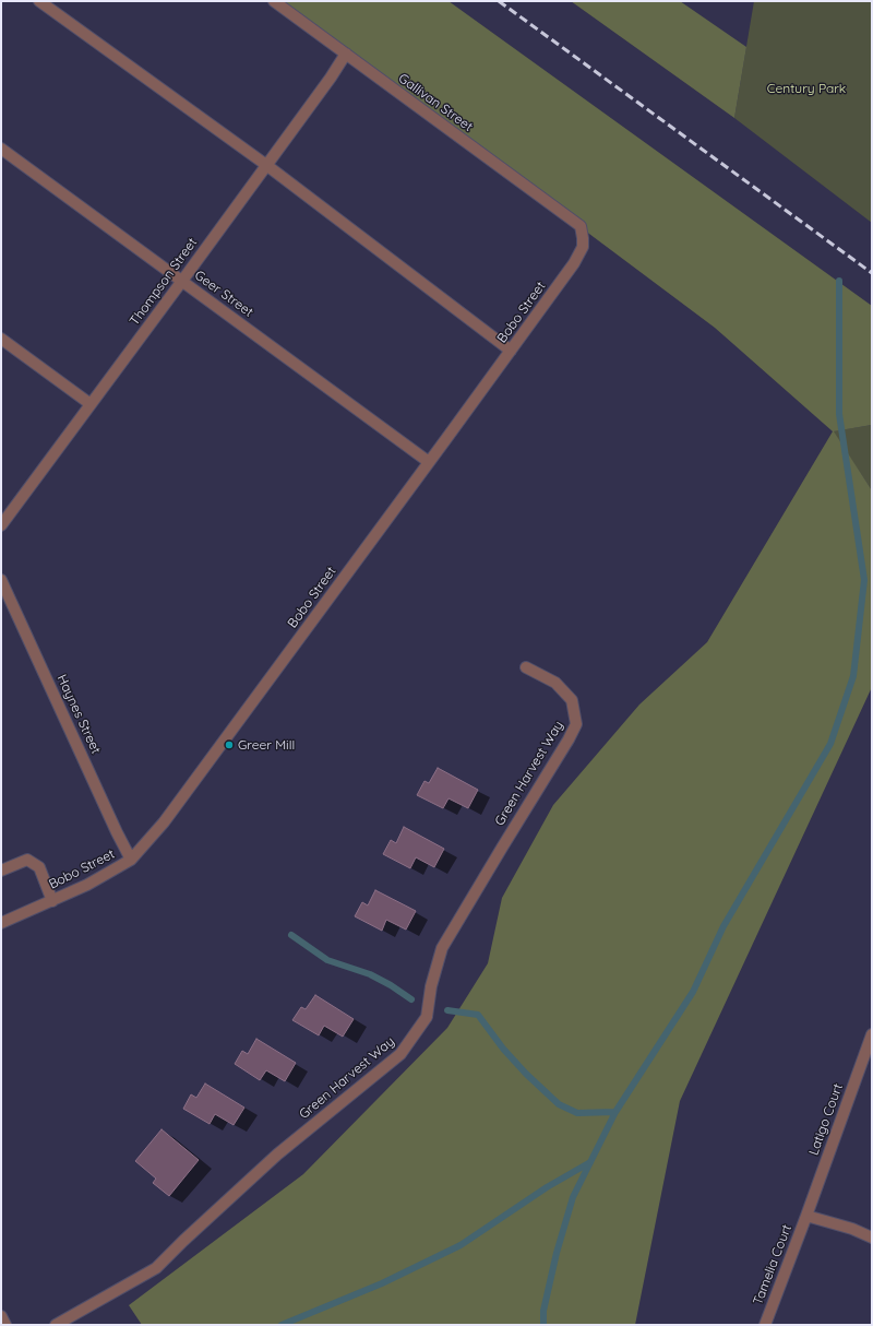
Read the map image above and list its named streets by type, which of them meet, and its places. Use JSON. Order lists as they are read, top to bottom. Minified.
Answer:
{"streets":{"street":["Gallivan Street","Thompson Street","Geer Street","Bobo Street","Haynes Street","Green Harvest Way","Latigo Court","Tamelia Court"]},"crossings":[["Gallivan Street","Thompson Street"],["Gallivan Street","Bobo Street"],["Thompson Street","Geer Street"],["Geer Street","Bobo Street"],["Bobo Street","Haynes Street"],["Latigo Court","Tamelia Court"]],"parks":["Century Park"],"places":["Greer Mill"]}
